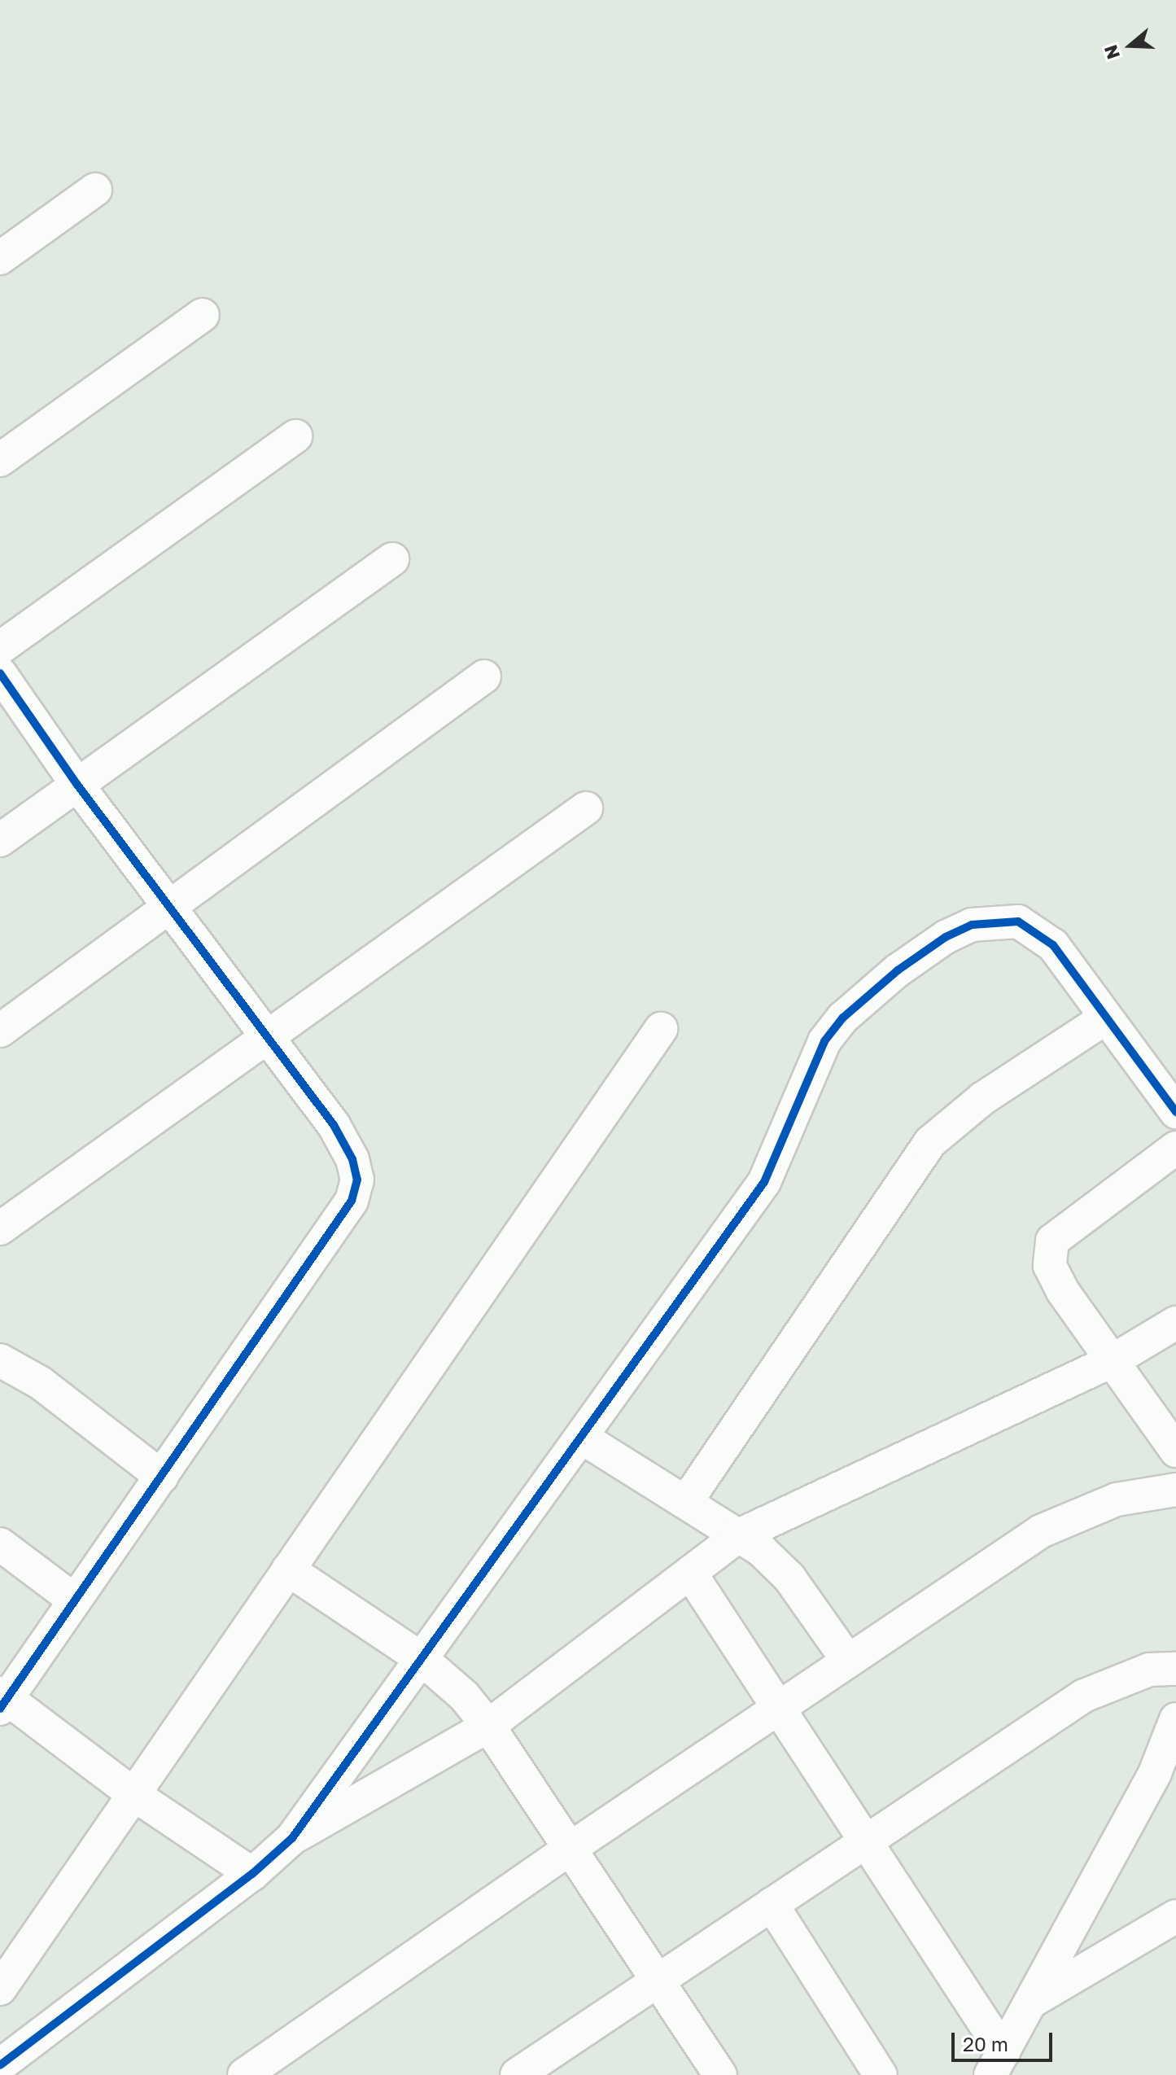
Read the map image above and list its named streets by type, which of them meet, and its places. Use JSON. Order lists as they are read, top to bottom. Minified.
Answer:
{"scale_bar":"20 m","north":"left"}
